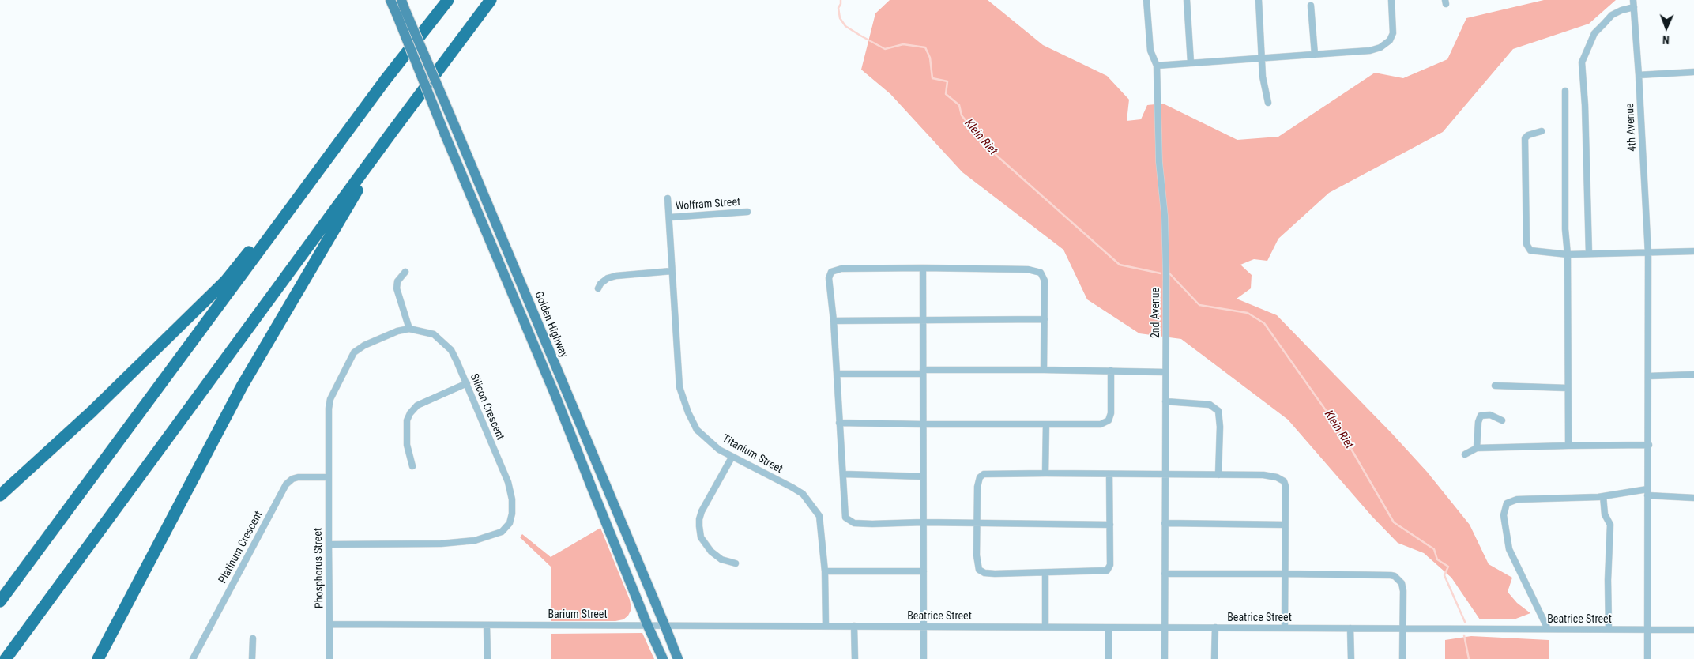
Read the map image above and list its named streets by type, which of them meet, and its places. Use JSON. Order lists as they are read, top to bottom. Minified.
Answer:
{"streets":{"main road":["Golden Highway"],"street":["4th Avenue","Wolfram Street","2nd Avenue","Silicon Crescent","Titanium Street","Platinum Crescent","Phosphorus Street","Barium Street","Beatrice Street"]},"crossings":[["4th Avenue","Beatrice Street"],["Wolfram Street","Titanium Street"],["2nd Avenue","Beatrice Street"],["Golden Highway","Barium Street"],["Silicon Crescent","Platinum Crescent"],["Silicon Crescent","Phosphorus Street"],["Titanium Street","Barium Street"],["Titanium Street","Beatrice Street"],["Platinum Crescent","Phosphorus Street"],["Phosphorus Street","Barium Street"],["Barium Street","Beatrice Street"]],"water":["Klein Riet"],"north":"bottom"}
